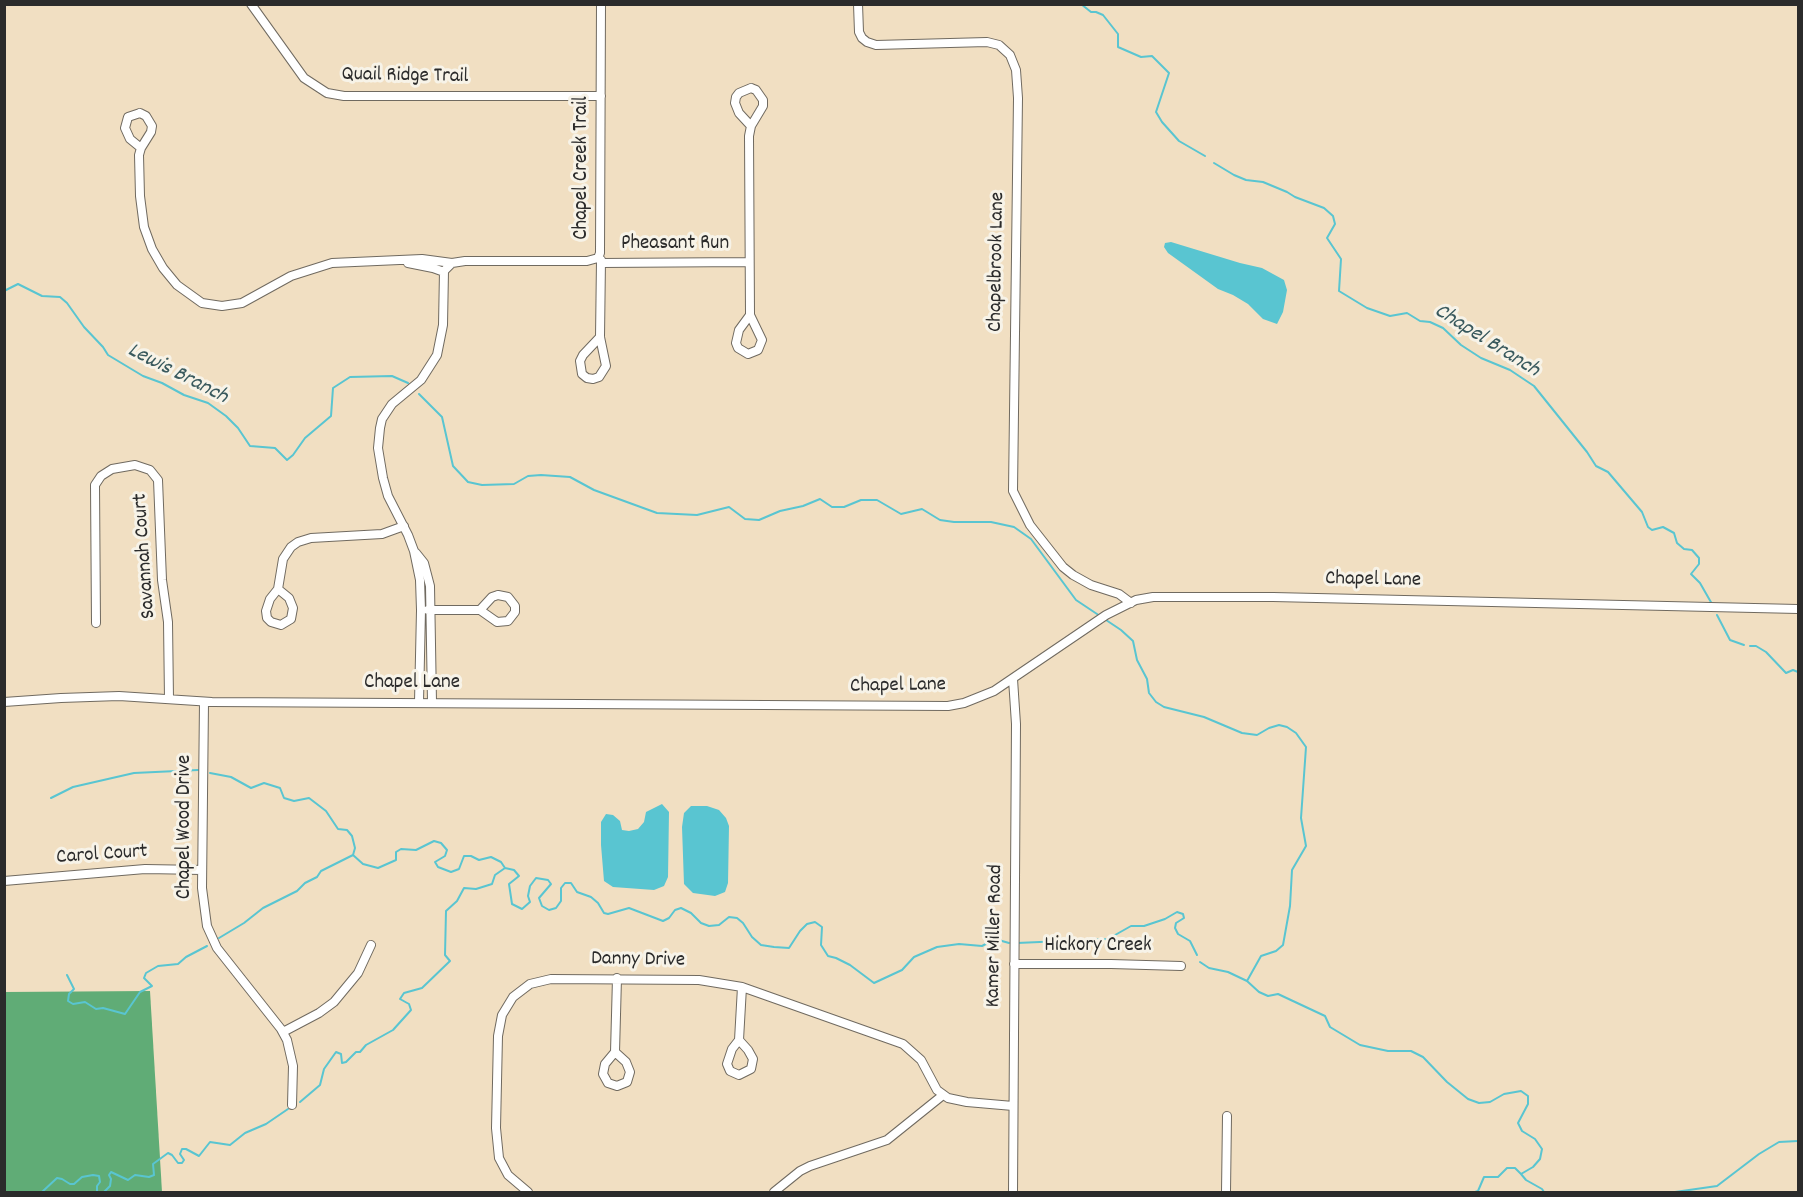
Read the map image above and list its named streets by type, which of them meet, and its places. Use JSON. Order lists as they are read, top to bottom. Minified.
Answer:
{"streets":{"street":["Quail Ridge Trail","Chapel Creek Trail","Pheasant Run","Chapelbrook Lane","Savannah Court","Chapel Lane","Chapel Wood Drive","Carol Court","Kamer Miller Road","Hickory Creek","Danny Drive"]},"crossings":[["Quail Ridge Trail","Chapel Creek Trail"],["Chapelbrook Lane","Chapel Lane"],["Savannah Court","Chapel Lane"],["Chapel Lane","Chapel Wood Drive"],["Chapel Lane","Kamer Miller Road"],["Chapel Wood Drive","Carol Court"],["Kamer Miller Road","Hickory Creek"]],"water":["Chapel Branch","Lewis Branch"]}
